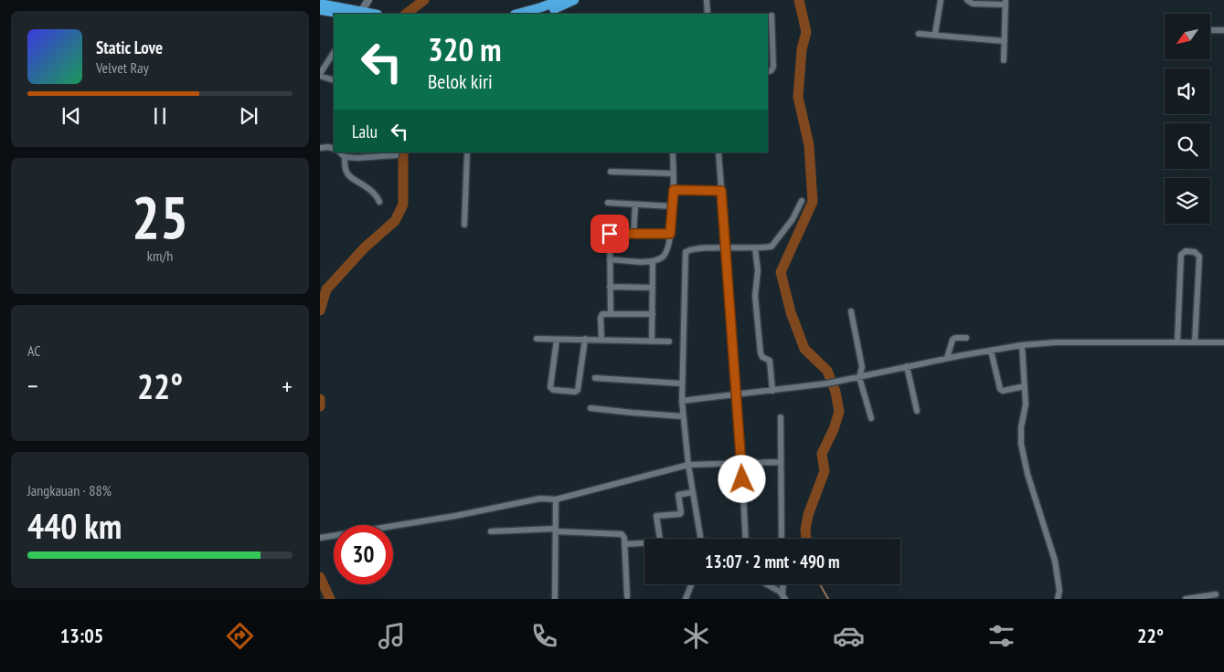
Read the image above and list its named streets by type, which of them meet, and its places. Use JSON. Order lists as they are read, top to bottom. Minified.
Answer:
{"north":"bottom left","page":{"turn":["320 m","Belok kiri"],"song":["Static Love","Velvet Ray"],"then":"Lalu","tile":[["25","km/h"],"AC",["Jangkauan · 88%","440 km"]],"heat":["−","22°","+"],"limit":"30","trip":"13:07 · 2 mnt · 490 m","tabs":["13:05","22°"]}}
